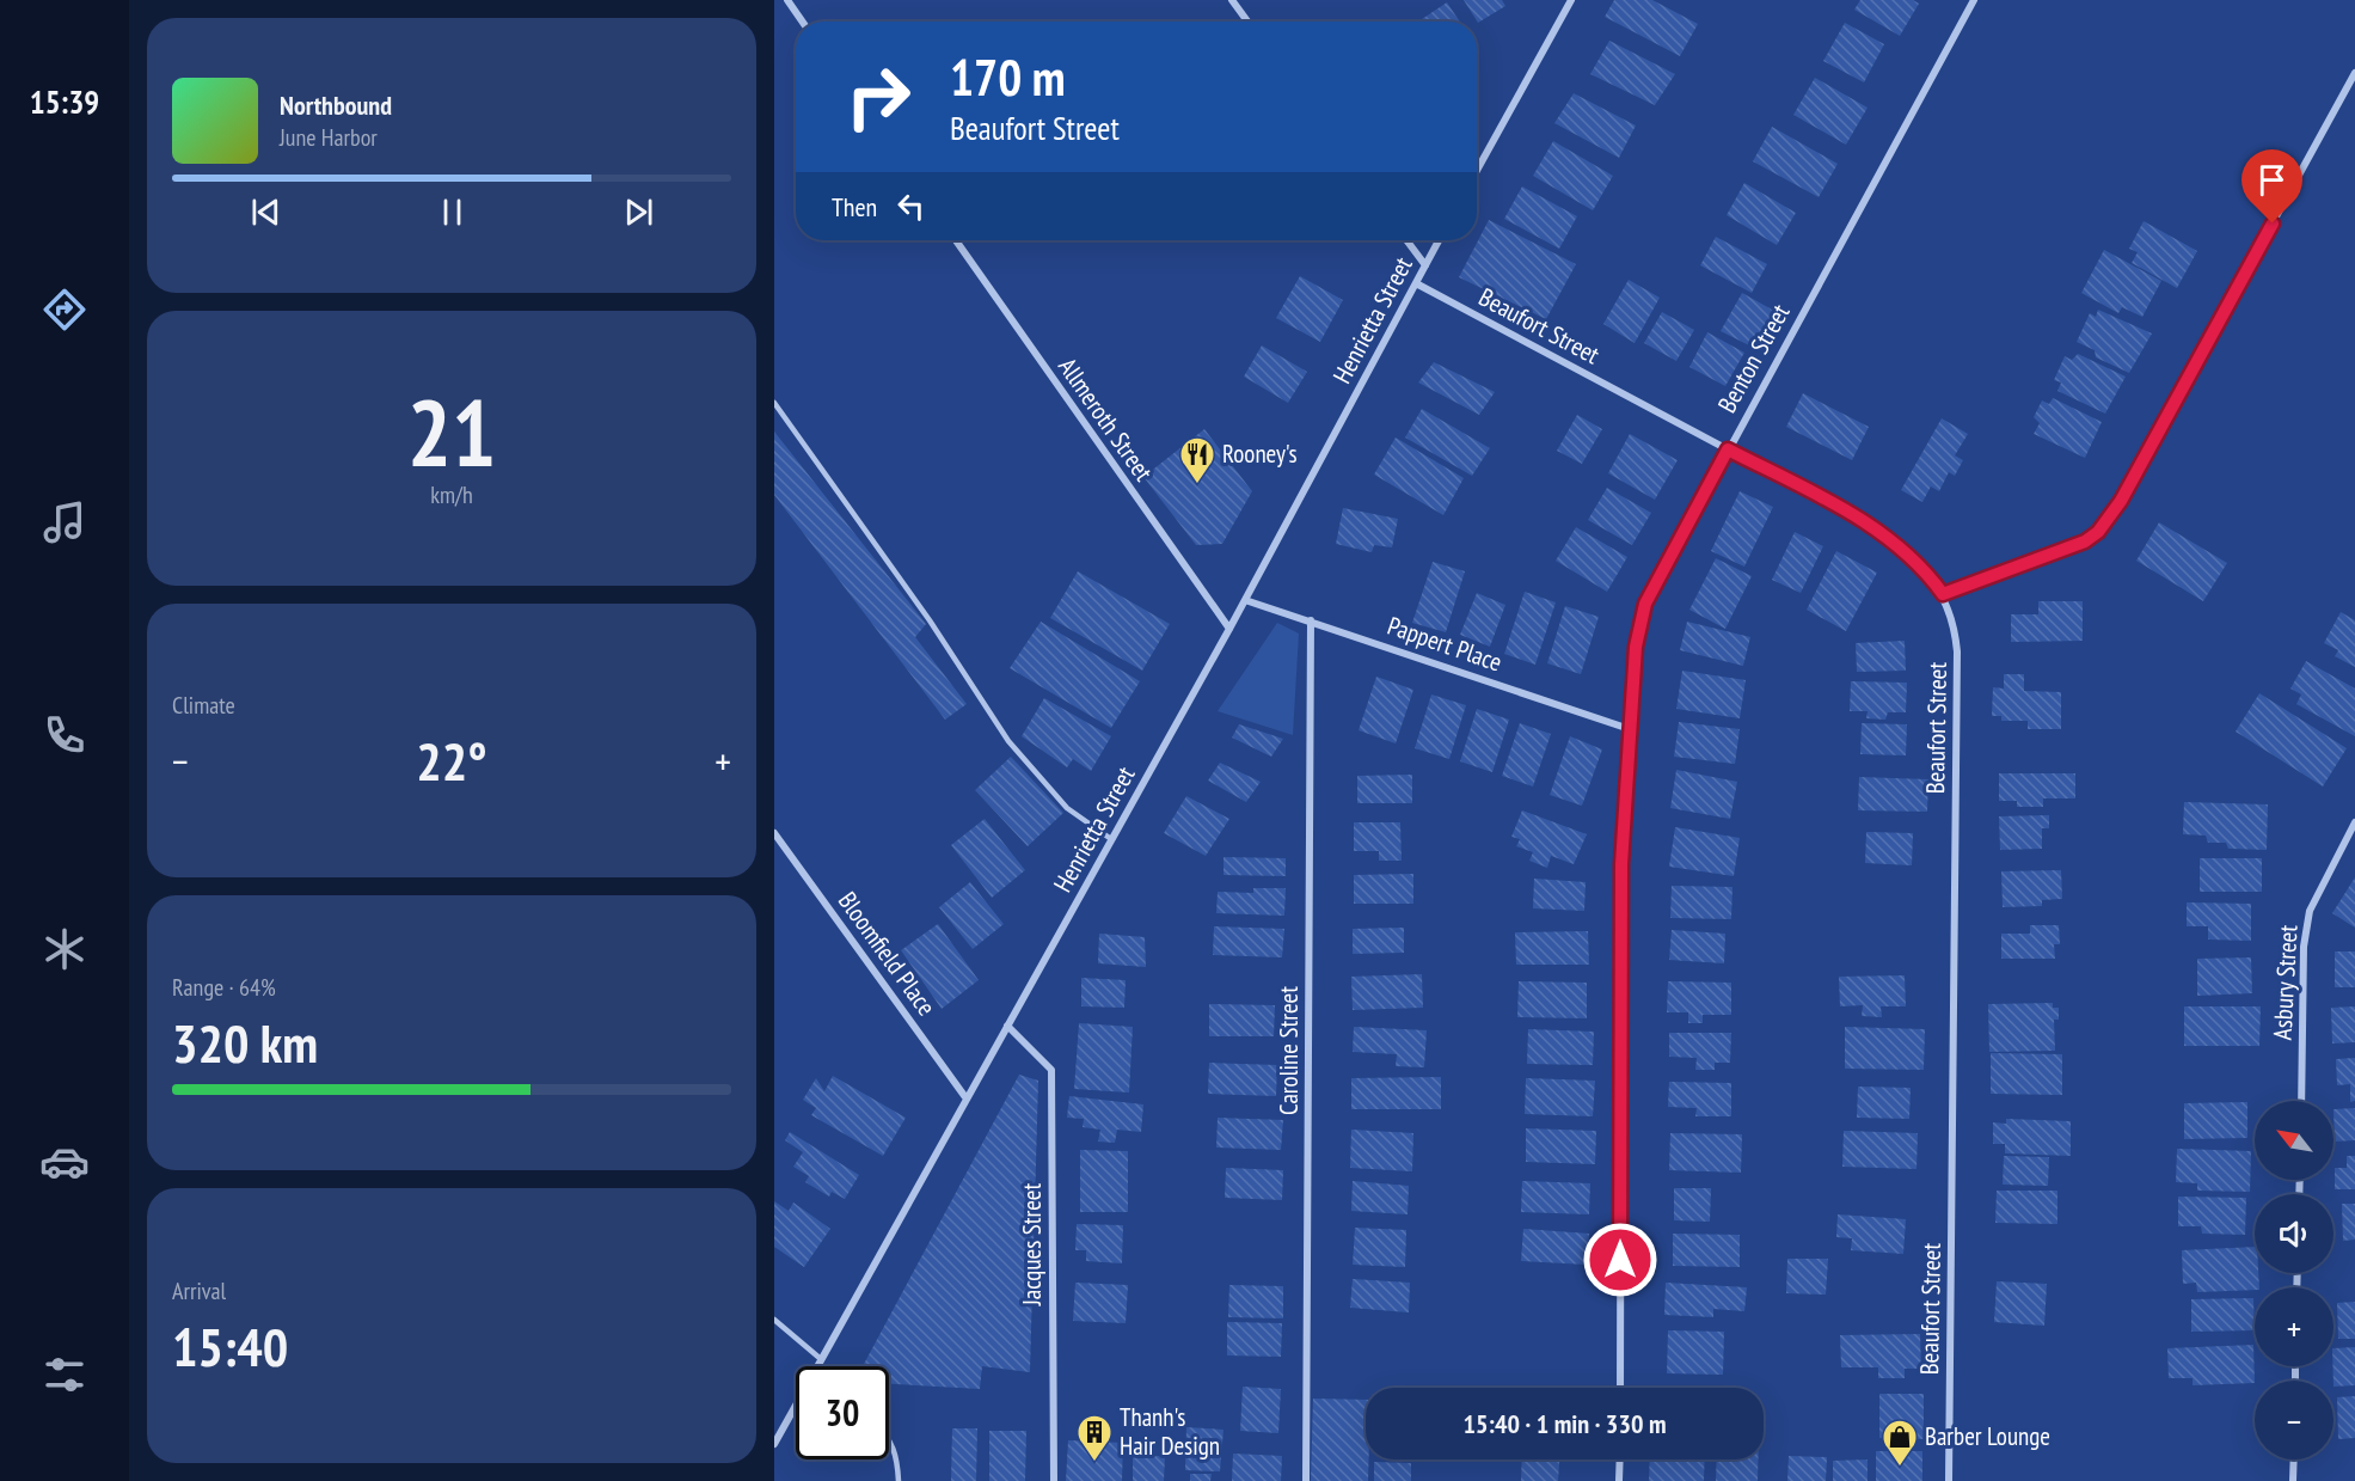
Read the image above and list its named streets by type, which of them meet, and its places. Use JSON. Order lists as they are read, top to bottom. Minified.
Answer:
{"streets":{"street":["Henrietta Street","Beaufort Street","Benton Street","Allmeroth Street","Pappert Place","Bloomfield Place","Asbury Street","Caroline Street","Jacques Street"]},"crossings":[["Henrietta Street","Beaufort Street"],["Henrietta Street","Allmeroth Street"],["Henrietta Street","Pappert Place"],["Henrietta Street","Bloomfield Place"],["Henrietta Street","Jacques Street"],["Beaufort Street","Benton Street"],["Benton Street","Pappert Place"],["Pappert Place","Caroline Street"]],"places":{"restaurant":["Rooney's"],"building":["Thanh's Hair Design"],"shop":["Barber Lounge"]},"north":"top left","page":{"tabs":"15:39","turn":["170 m","Beaufort Street"],"song":["Northbound","June Harbor"],"then":"Then","tile":[["21","km/h"],"Climate",["Range · 64%","320 km"],["Arrival","15:40"]],"heat":["−","22°","+"],"map_buttons":["+","−"],"limit":"30","trip":"15:40 · 1 min · 330 m"}}
